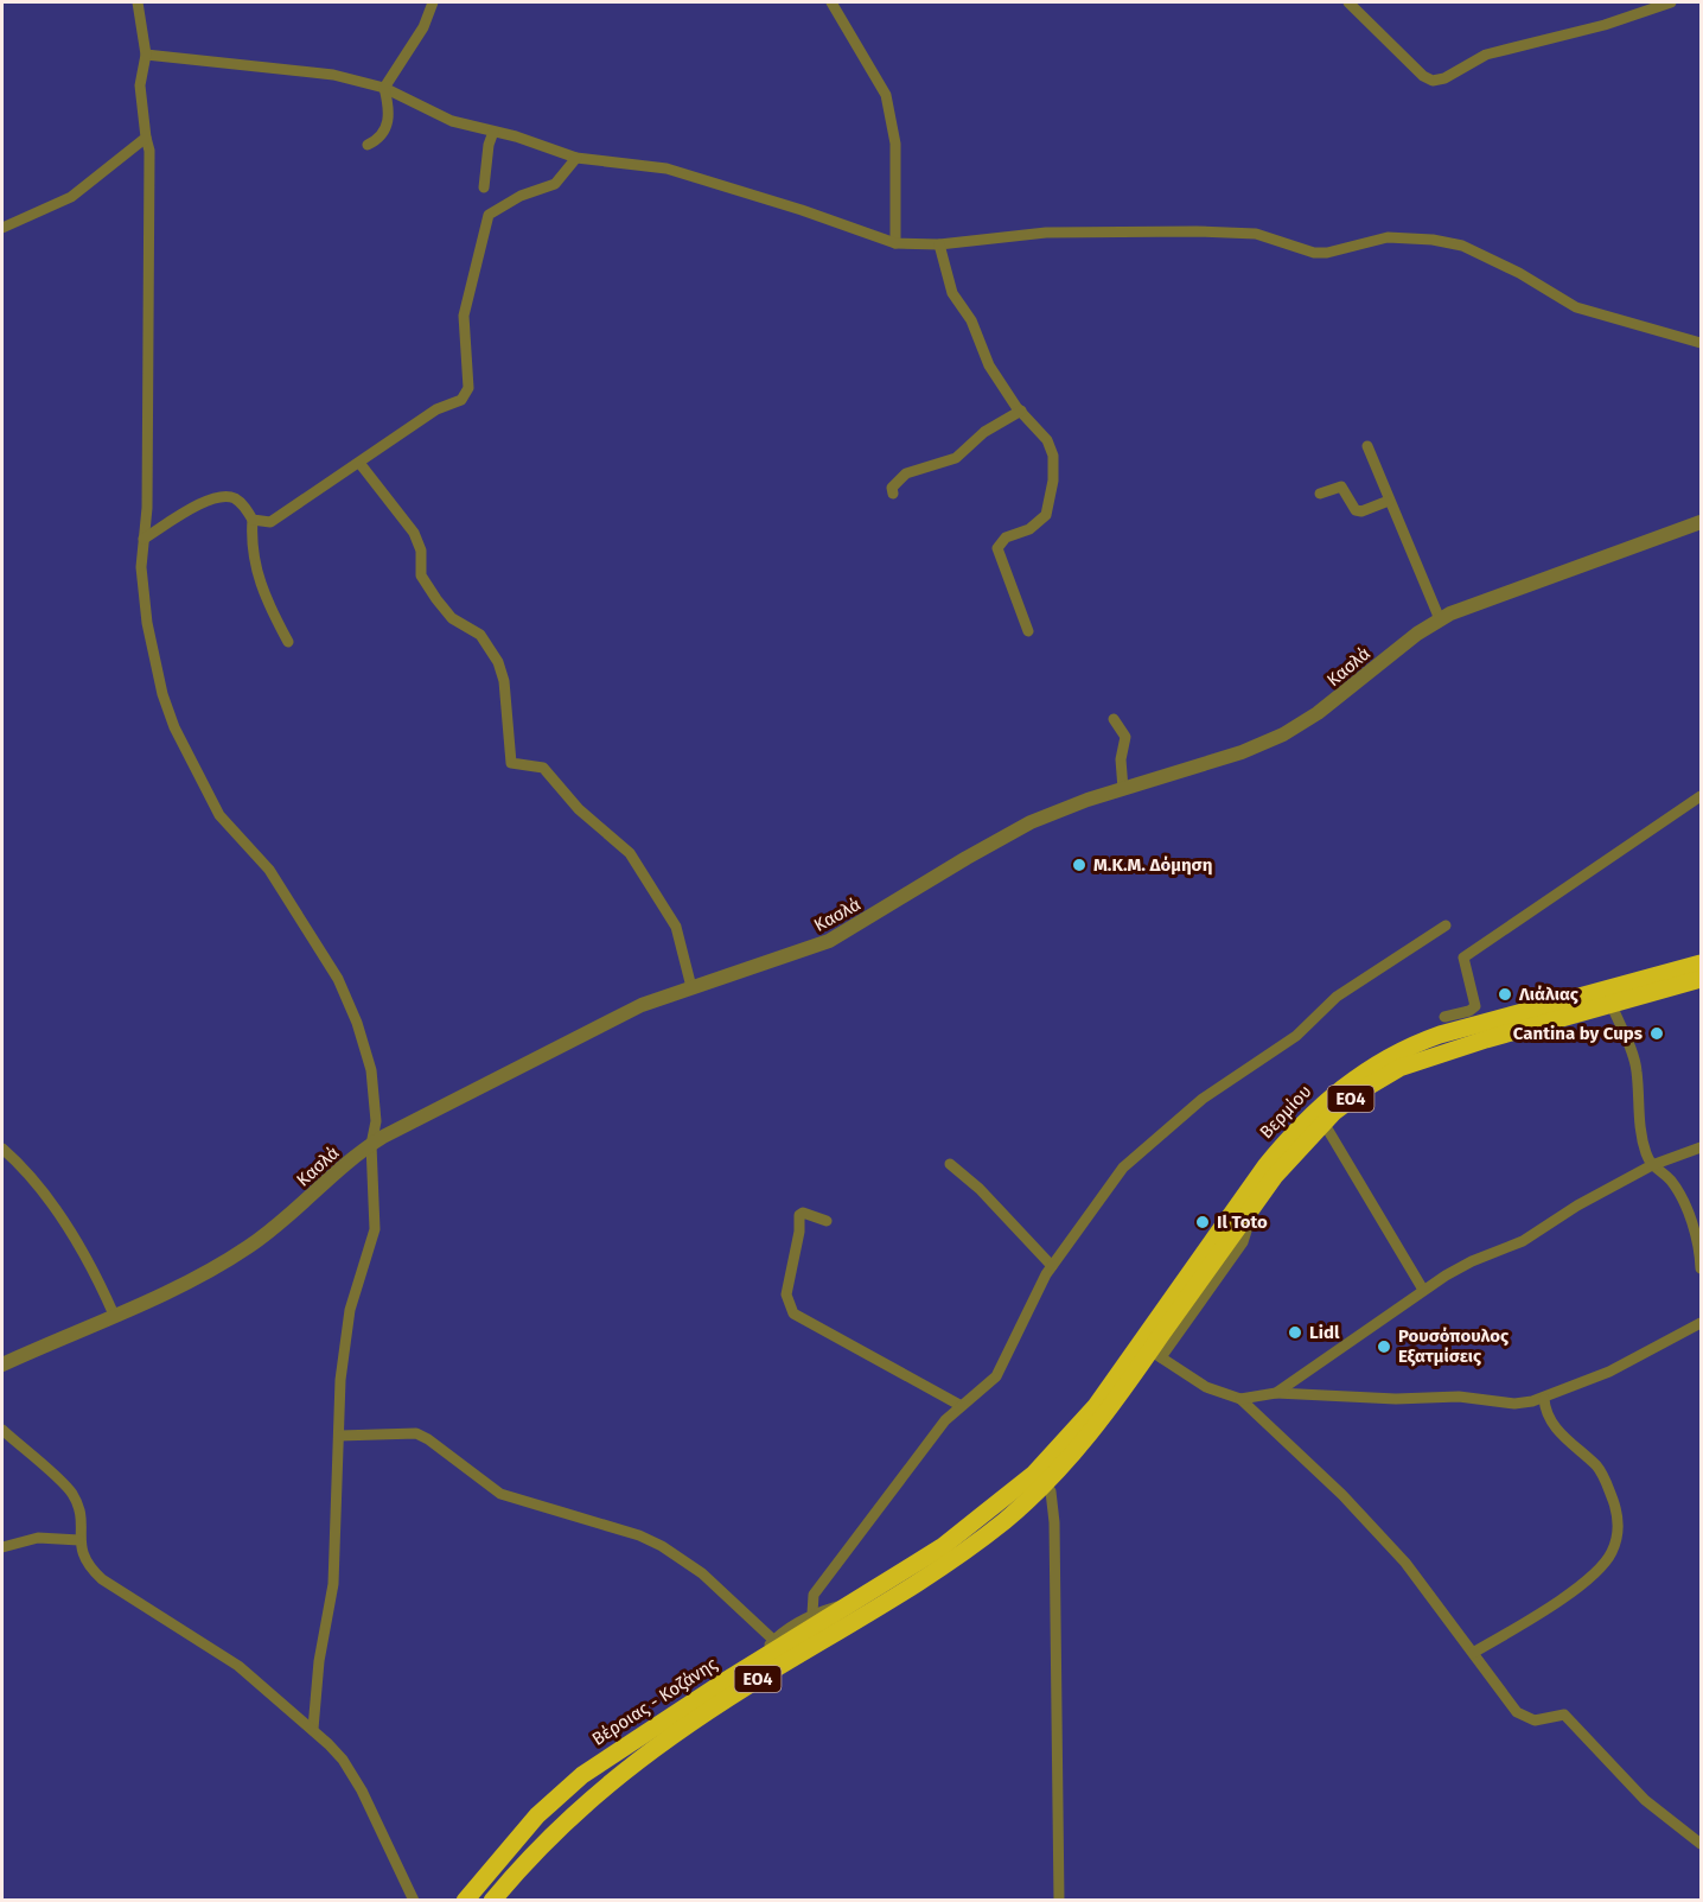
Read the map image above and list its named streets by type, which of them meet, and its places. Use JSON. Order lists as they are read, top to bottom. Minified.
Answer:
{"streets":{"main road":["ΕΟ4","Βερμίου","Βέροιας - Κοζάνης"],"street":["Κασλά"]},"crossings":[["ΕΟ4","Βερμίου"],["ΕΟ4","Βέροιας - Κοζάνης"],["Βερμίου","Βέροιας - Κοζάνης"]],"places":["Μ.Κ.Μ. Δόμηση","Λιάλιας","Cantina by Cups","Il Toto","Lidl","Ρουσόπουλος Εξατμίσεις"]}
